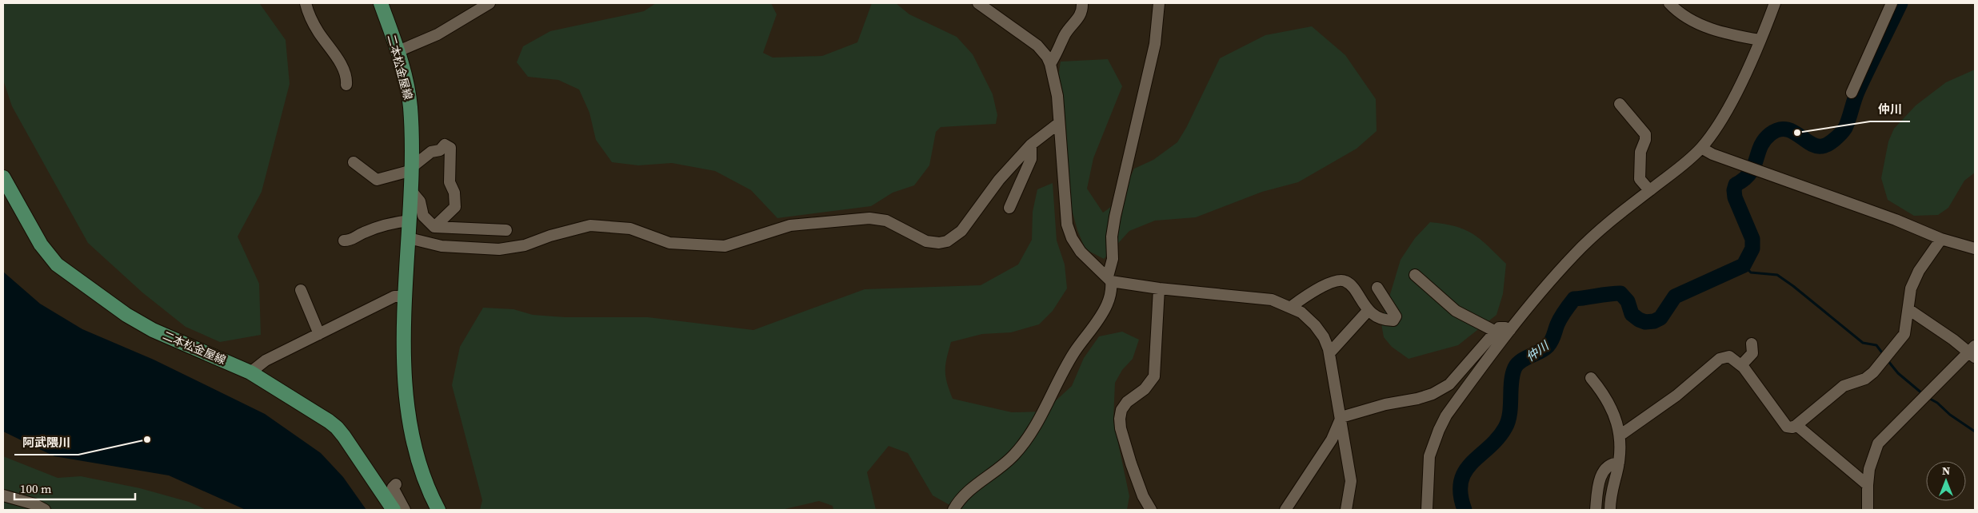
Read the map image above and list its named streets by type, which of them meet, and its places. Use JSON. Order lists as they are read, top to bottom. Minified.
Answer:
{"streets":{"main road":["二本松金屋線"]},"water":["仲川"],"places":["仲川","阿武隈川"],"scale_bar":"100 m","north":"top"}
